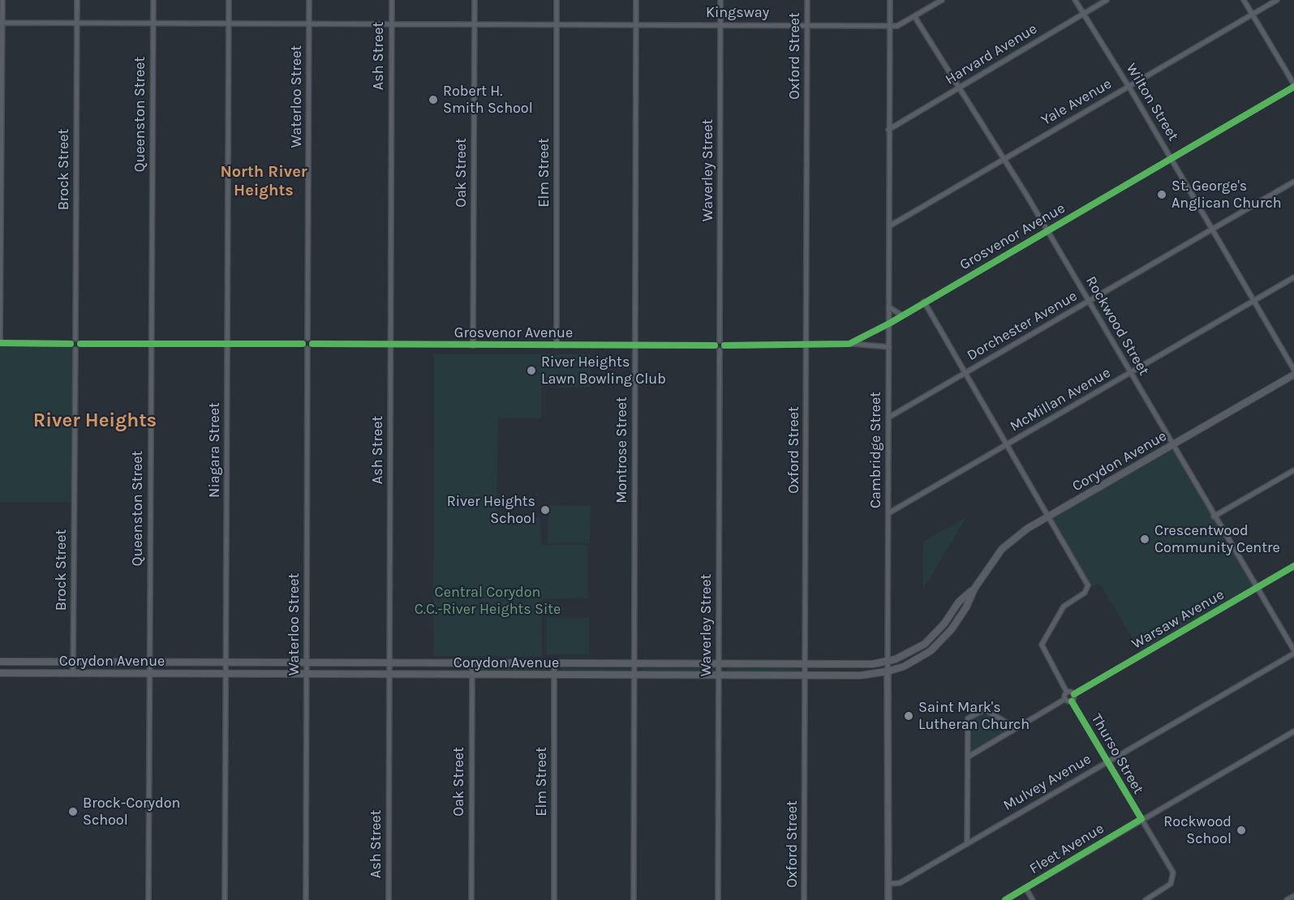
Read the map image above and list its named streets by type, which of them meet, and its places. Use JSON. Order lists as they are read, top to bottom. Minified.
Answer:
{"streets":{"main road":["Corydon Avenue"],"street":["Kingsway","Harvard Avenue","Ash Street","Oxford Street","Waterloo Street","Yale Avenue","Wilton Street","Queenston Street","Brock Street","Waverley Street","Oak Street","Elm Street","Grosvenor Avenue","Dorchester Avenue","Rockwood Street","McMillan Avenue","Niagara Street","Montrose Street","Cambridge Street","Warsaw Avenue","Thurso Street","Mulvey Avenue","Fleet Avenue"]},"crossings":[["Kingsway","Ash Street"],["Kingsway","Oxford Street"],["Kingsway","Waterloo Street"],["Kingsway","Queenston Street"],["Kingsway","Brock Street"],["Kingsway","Waverley Street"],["Kingsway","Oak Street"],["Kingsway","Elm Street"],["Kingsway","Rockwood Street"],["Kingsway","Niagara Street"],["Kingsway","Montrose Street"],["Kingsway","Cambridge Street"],["Harvard Avenue","Wilton Street"],["Harvard Avenue","Rockwood Street"],["Harvard Avenue","Cambridge Street"],["Ash Street","Grosvenor Avenue"],["Ash Street","Corydon Avenue"],["Oxford Street","Grosvenor Avenue"],["Oxford Street","Corydon Avenue"],["Waterloo Street","Corydon Avenue"],["Yale Avenue","Wilton Street"],["Yale Avenue","Rockwood Street"],["Yale Avenue","Cambridge Street"],["Wilton Street","Grosvenor Avenue"],["Wilton Street","Dorchester Avenue"],["Wilton Street","McMillan Avenue"],["Queenston Street","Corydon Avenue"],["Brock Street","Corydon Avenue"],["Waverley Street","Corydon Avenue"],["Oak Street","Grosvenor Avenue"],["Oak Street","Corydon Avenue"],["Elm Street","Grosvenor Avenue"],["Elm Street","Corydon Avenue"],["Grosvenor Avenue","Rockwood Street"],["Grosvenor Avenue","Montrose Street"],["Grosvenor Avenue","Cambridge Street"],["Dorchester Avenue","Rockwood Street"],["Dorchester Avenue","Cambridge Street"],["Rockwood Street","McMillan Avenue"],["Rockwood Street","Corydon Avenue"],["Rockwood Street","Warsaw Avenue"],["Rockwood Street","Mulvey Avenue"],["McMillan Avenue","Cambridge Street"],["Niagara Street","Corydon Avenue"],["Montrose Street","Corydon Avenue"],["Cambridge Street","Corydon Avenue"],["Cambridge Street","Mulvey Avenue"],["Thurso Street","Mulvey Avenue"],["Thurso Street","Fleet Avenue"]],"districts":["North River Heights","River Heights"],"parks":["Central Corydon C.C.-River Heights Site"],"places":["Robert H. Smith School","St. George's Anglican Church","River Heights Lawn Bowling Club","River Heights School","Crescentwood Community Centre","Saint Mark's Lutheran Church","Brock-Corydon School","Rockwood School"]}
